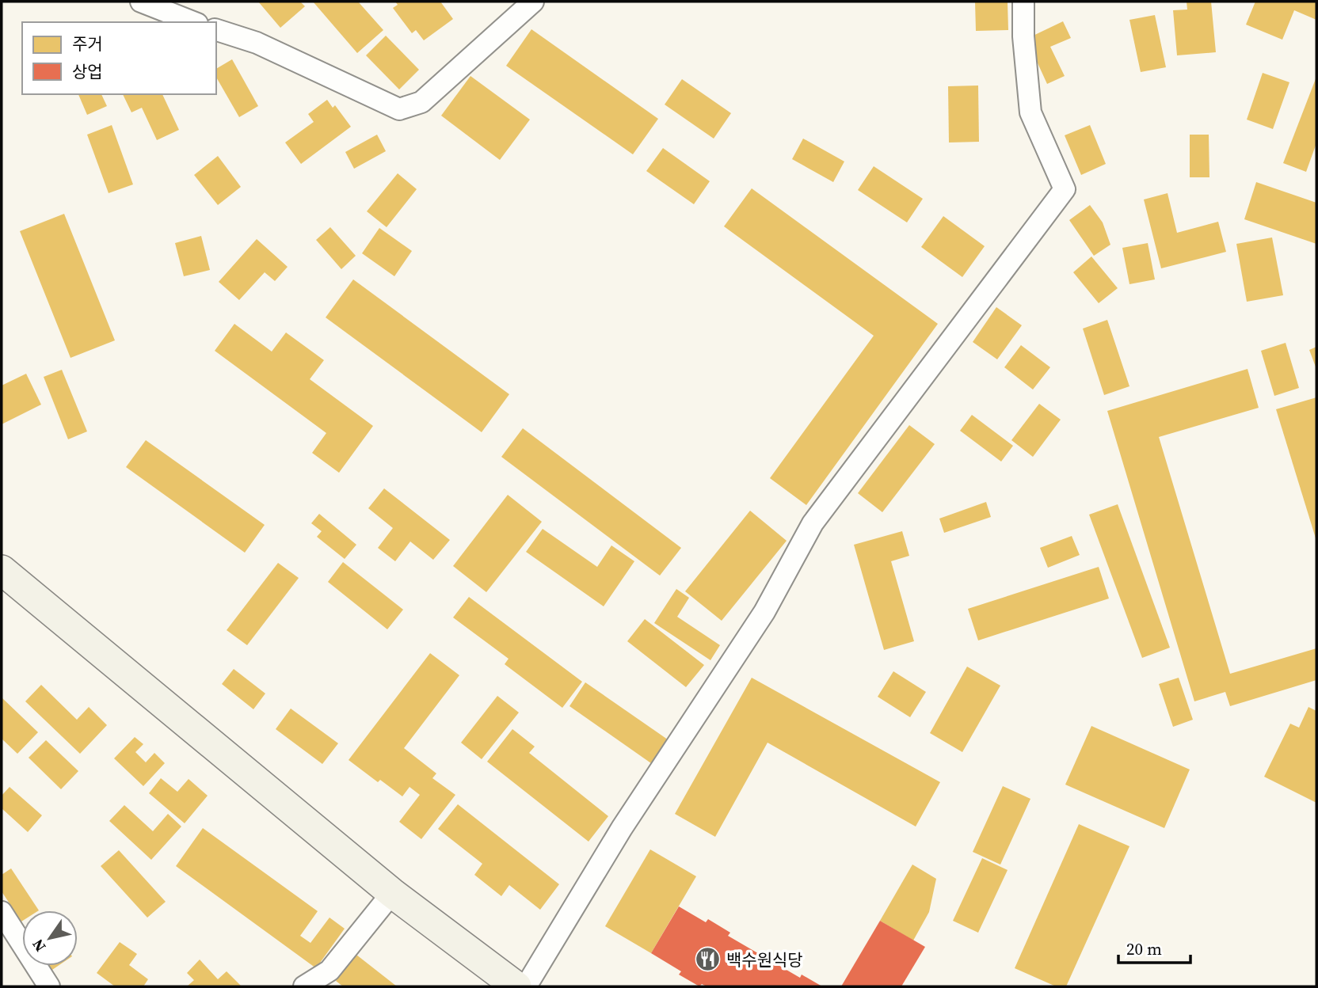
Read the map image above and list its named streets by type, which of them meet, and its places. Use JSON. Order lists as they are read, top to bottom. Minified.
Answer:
{"places":{"restaurant":["백수원식당"]},"legend":["주거","상업"],"scale_bar":"20 m","north":"bottom left"}
